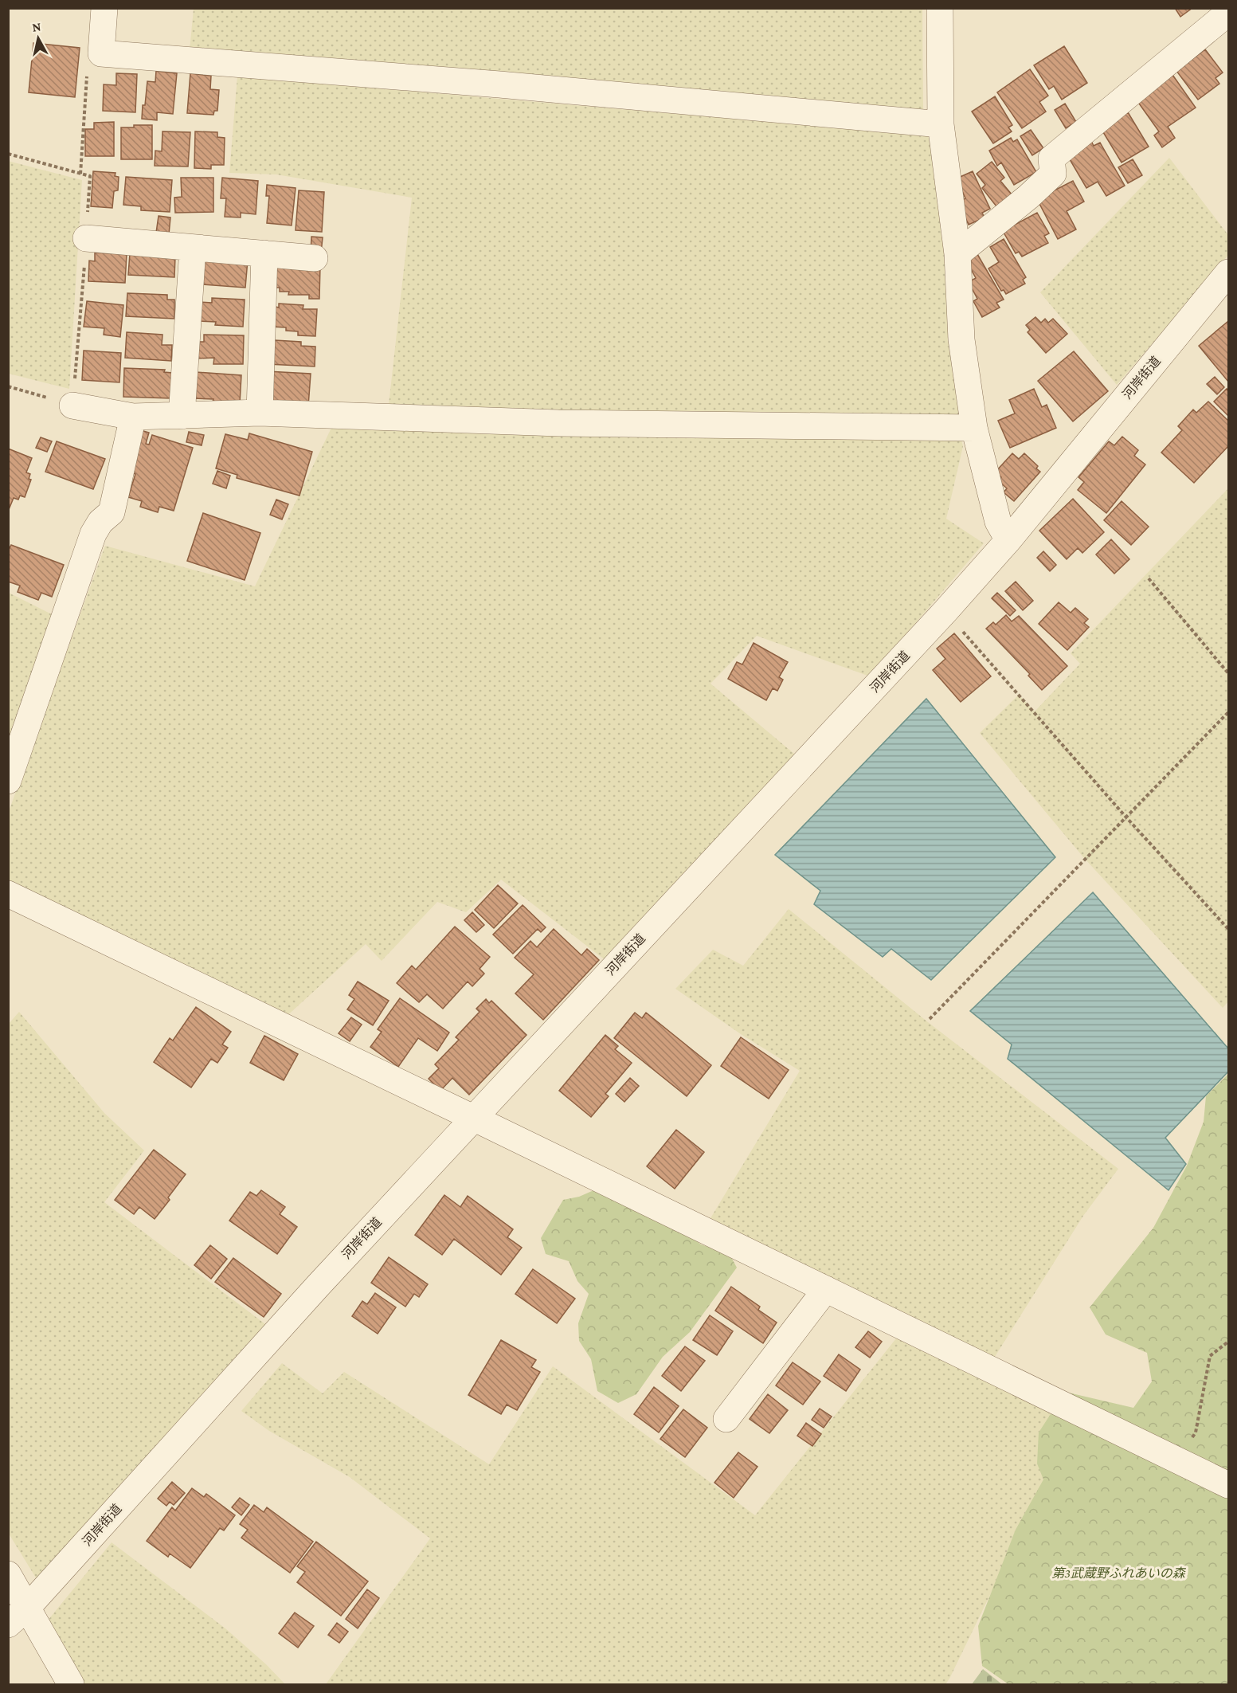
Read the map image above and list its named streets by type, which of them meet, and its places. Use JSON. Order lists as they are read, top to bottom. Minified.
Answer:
{"streets":{"street":["河岸街道"]},"parks":["第3武蔵野ふれあいの森"],"north":"top"}
